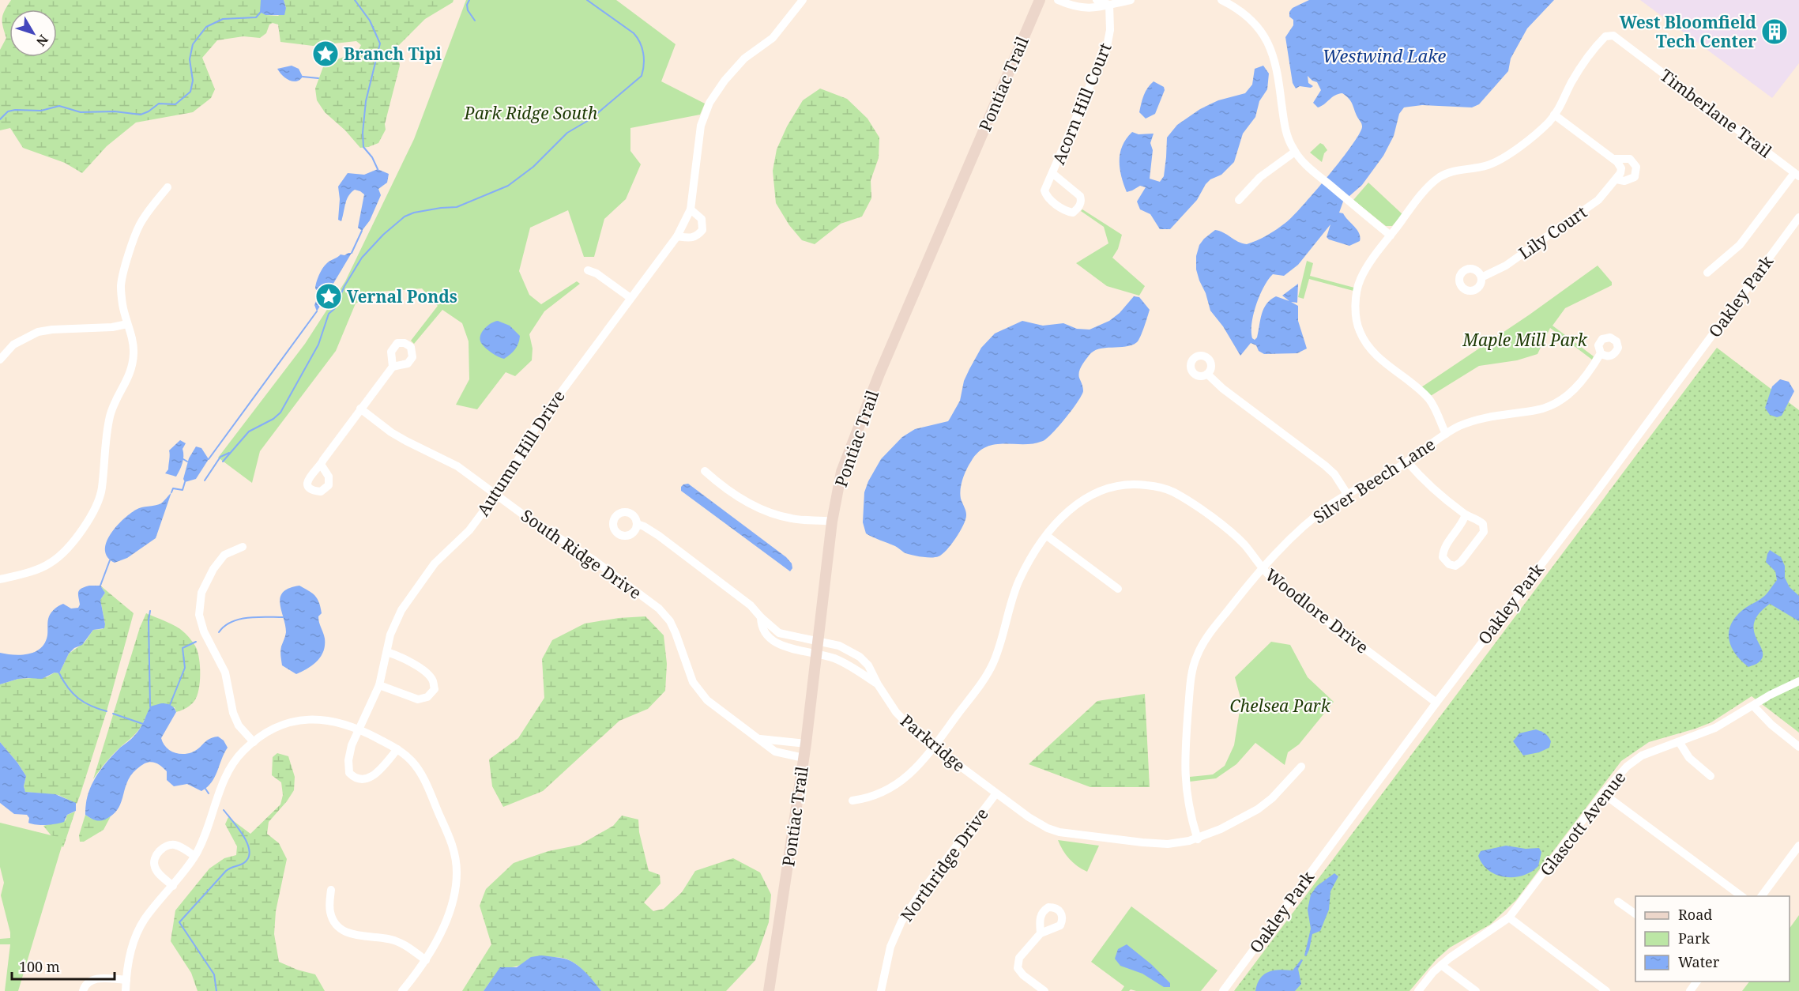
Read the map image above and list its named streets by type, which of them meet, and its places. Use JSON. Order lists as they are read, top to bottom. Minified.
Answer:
{"streets":{"main road":["Pontiac Trail"],"street":["Acorn Hill Court","Timberlane Trail","Lily Court","Oakley Park","Autumn Hill Drive","Silver Beech Lane","South Ridge Drive","Woodlore Drive","Parkridge","Glascott Avenue","Northridge Drive"]},"crossings":[["Pontiac Trail","South Ridge Drive"],["Pontiac Trail","Parkridge"],["Timberlane Trail","Lily Court"],["Oakley Park","Woodlore Drive"],["Autumn Hill Drive","South Ridge Drive"],["Silver Beech Lane","Woodlore Drive"],["Silver Beech Lane","Parkridge"],["Woodlore Drive","Parkridge"],["Parkridge","Northridge Drive"]],"water":["Westwind Lake"],"parks":["Park Ridge South","Maple Mill Park","Chelsea Park"],"places":{"building":["West Bloomfield Tech Center"],"place":["Branch Tipi","Vernal Ponds"]},"legend":["Road","Park","Water"],"scale_bar":"100 m","north":"bottom right"}
